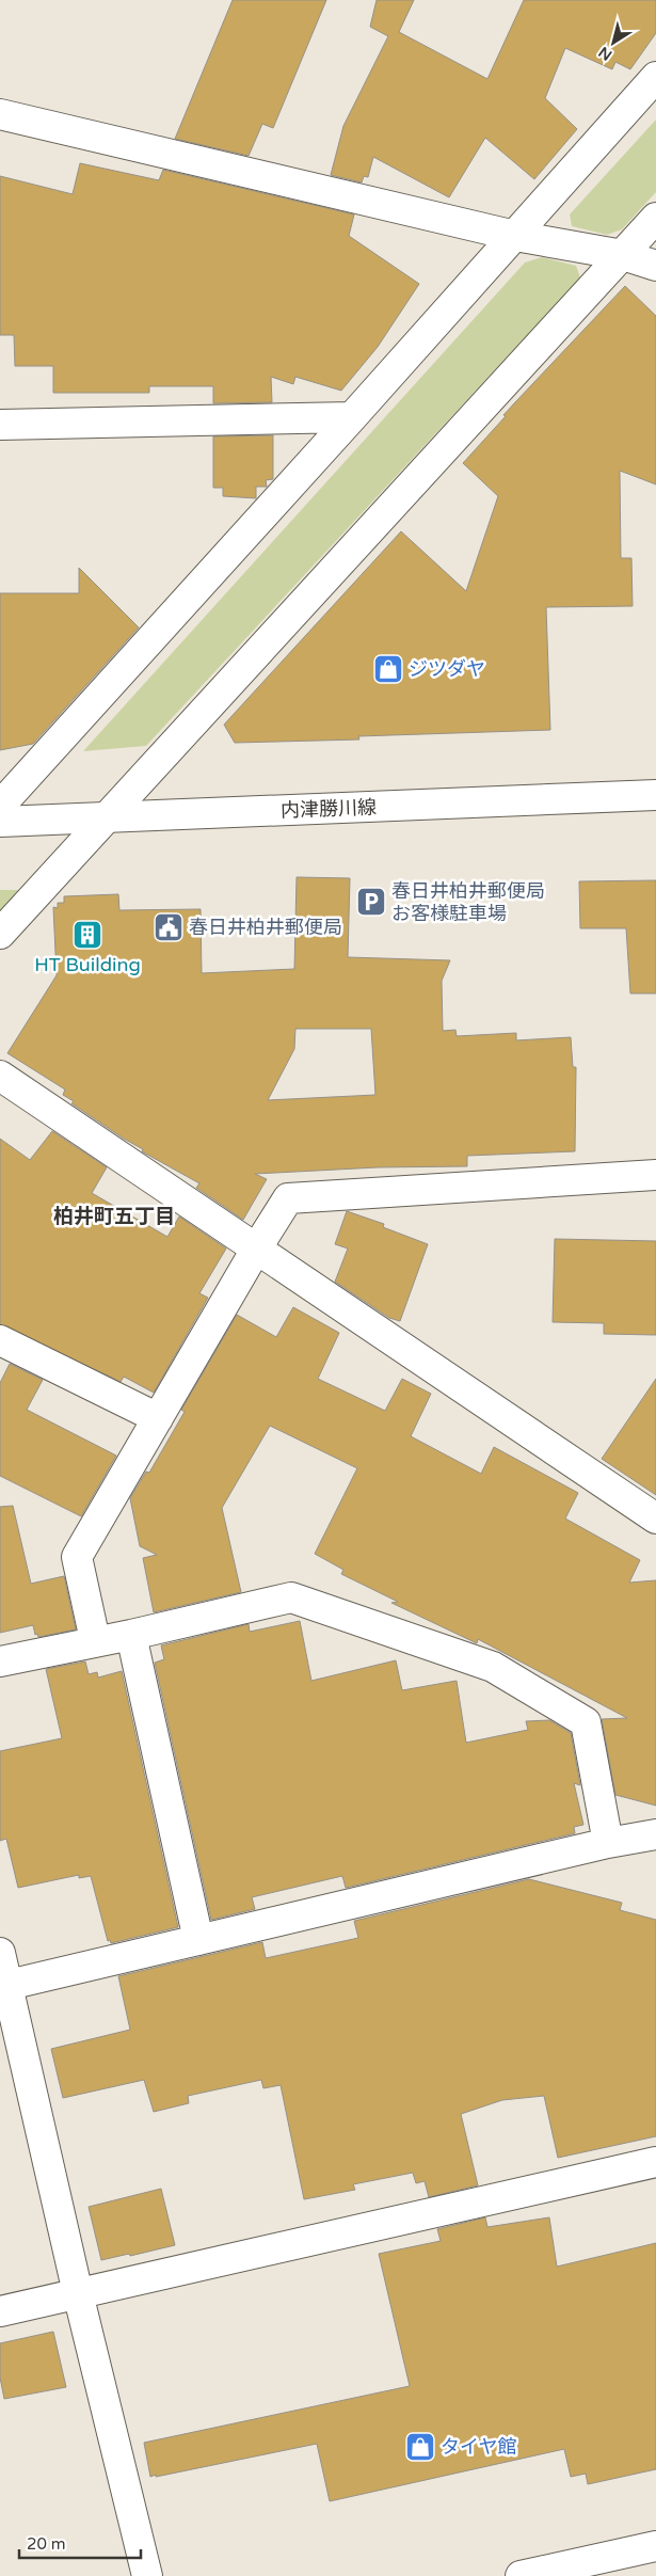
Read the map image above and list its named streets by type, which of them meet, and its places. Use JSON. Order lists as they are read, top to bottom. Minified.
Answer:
{"streets":{"main road":["内津勝川線"]},"districts":["柏井町五丁目"],"places":{"shop":["ジツダヤ","タイヤ館"],"parking":["春日井柏井郵便局 お客様駐車場"],"public building":["春日井柏井郵便局"],"building":["HT Building"]},"scale_bar":"20 m","north":"bottom left"}
